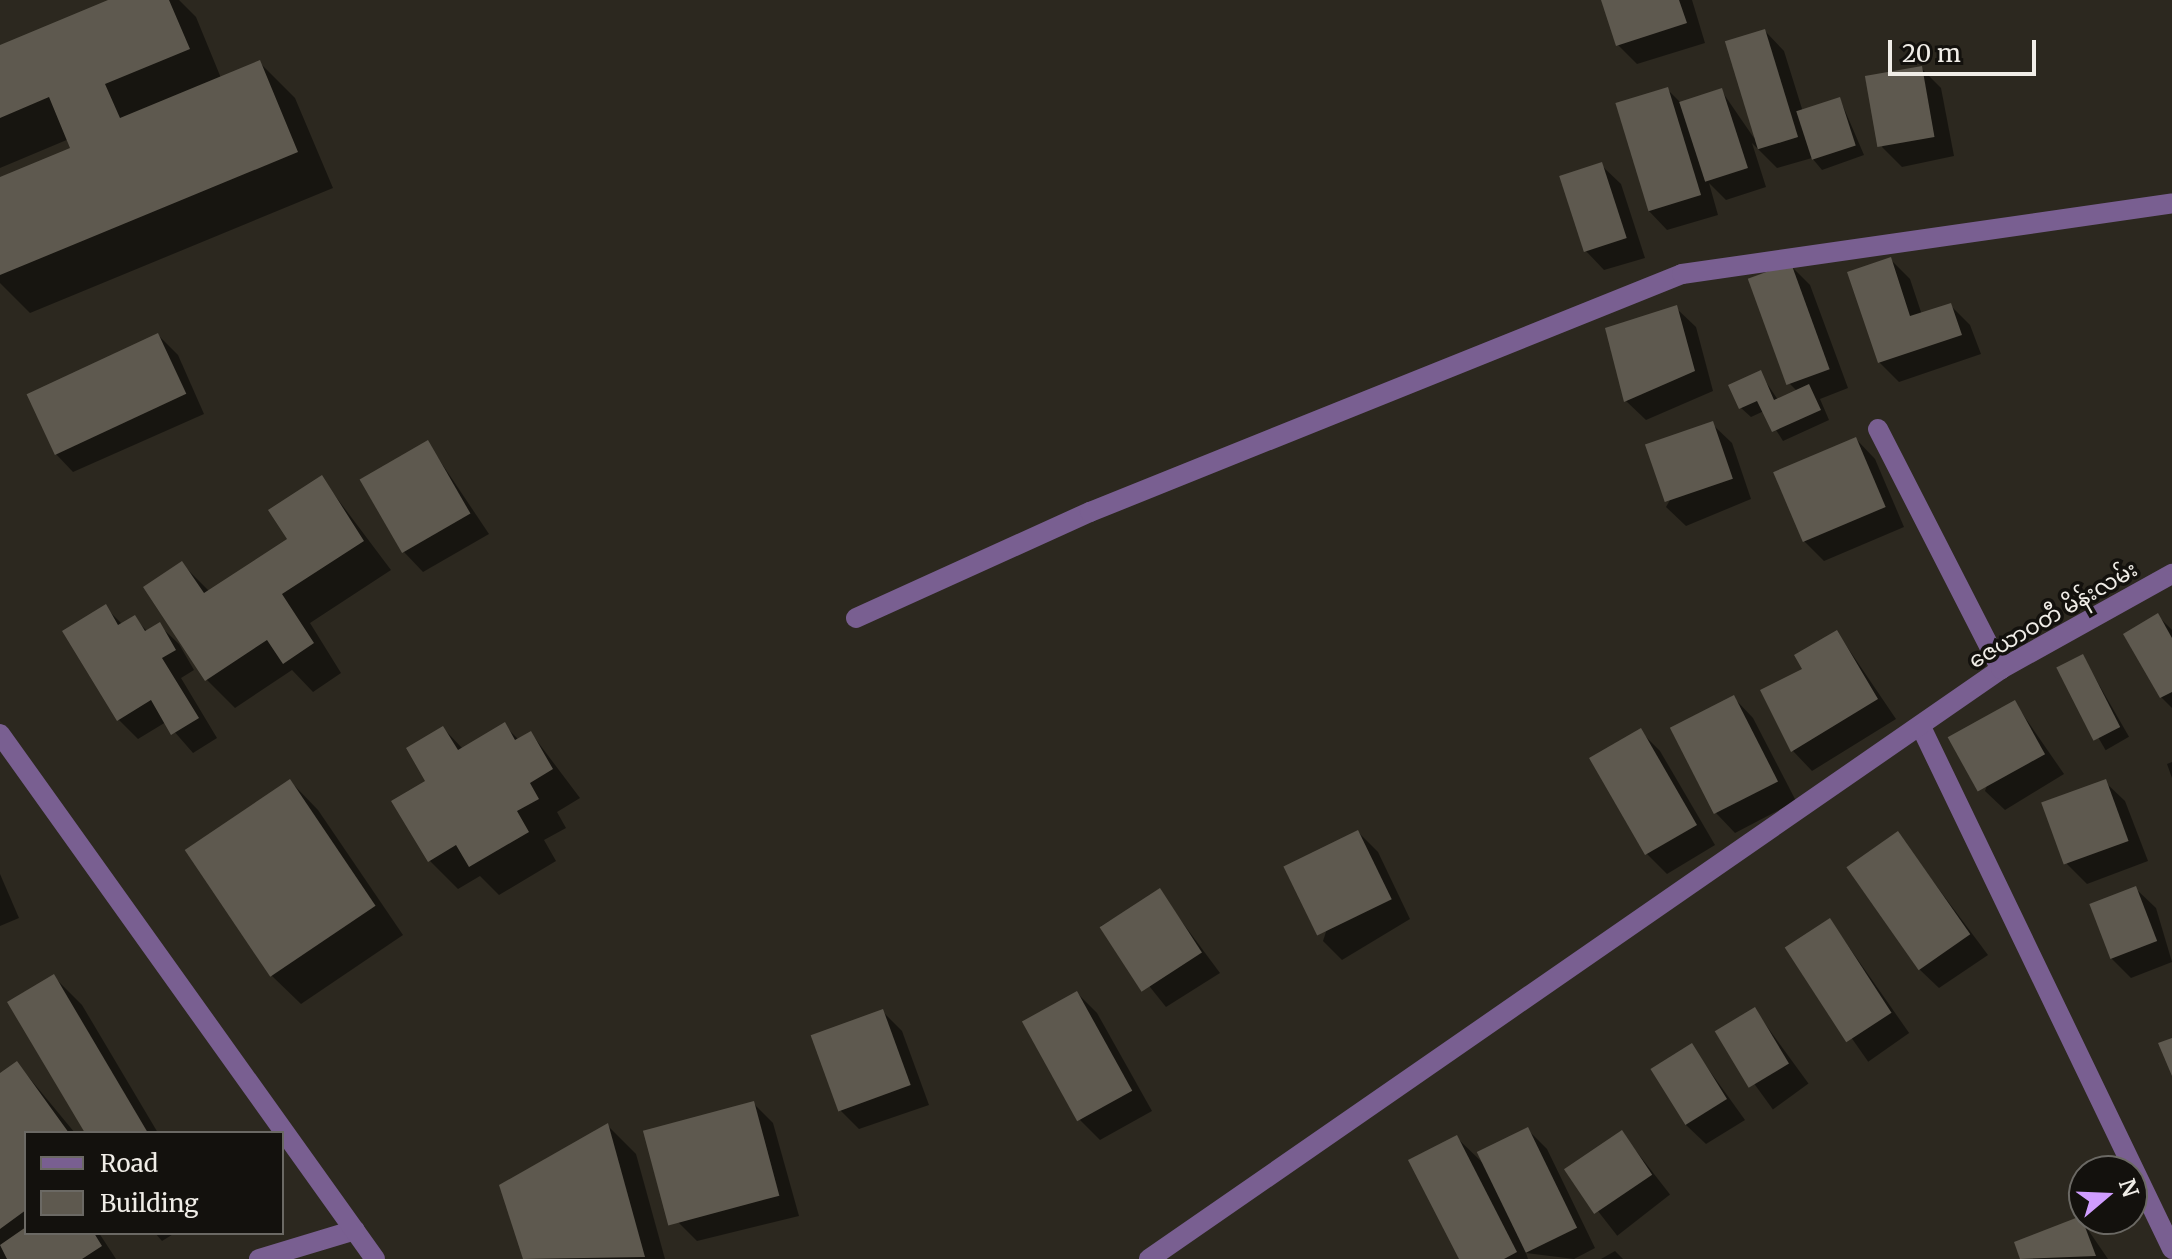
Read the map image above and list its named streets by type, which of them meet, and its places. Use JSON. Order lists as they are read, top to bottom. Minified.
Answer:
{"streets":{"street":["ဇေယာဝတီ မိန်းလမ်း"]},"legend":["Road","Building"],"scale_bar":"20 m","north":"right"}
